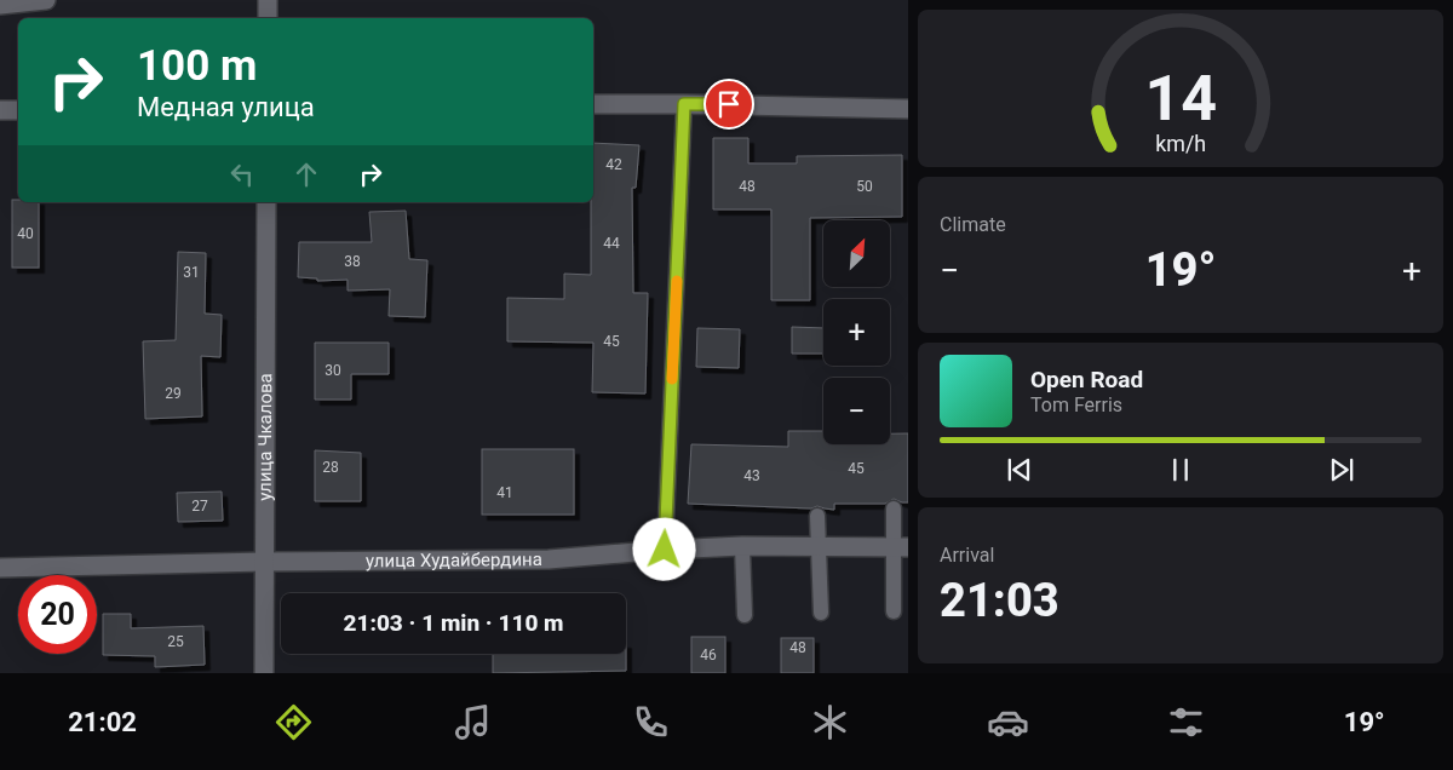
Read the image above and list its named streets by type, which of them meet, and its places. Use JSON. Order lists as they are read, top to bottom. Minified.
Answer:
{"streets":{"street":["улица Чкалова","улица Худайбердина"]},"crossings":[["улица Чкалова","улица Худайбердина"]],"house_numbers":["42","48","50","40","44","38","31","45","30","29","28","45","43","41","27","25","48","46"],"north":"top right","page":{"turn":["100 m","Медная улица"],"tile":["Climate",["Arrival","21:03"]],"map_buttons":["+","−"],"heat":["−","19°","+"],"song":["Open Road","Tom Ferris"],"limit":"20","trip":"21:03 · 1 min · 110 m","tabs":["21:02","19°"],"gauge":["14","km/h"]}}
